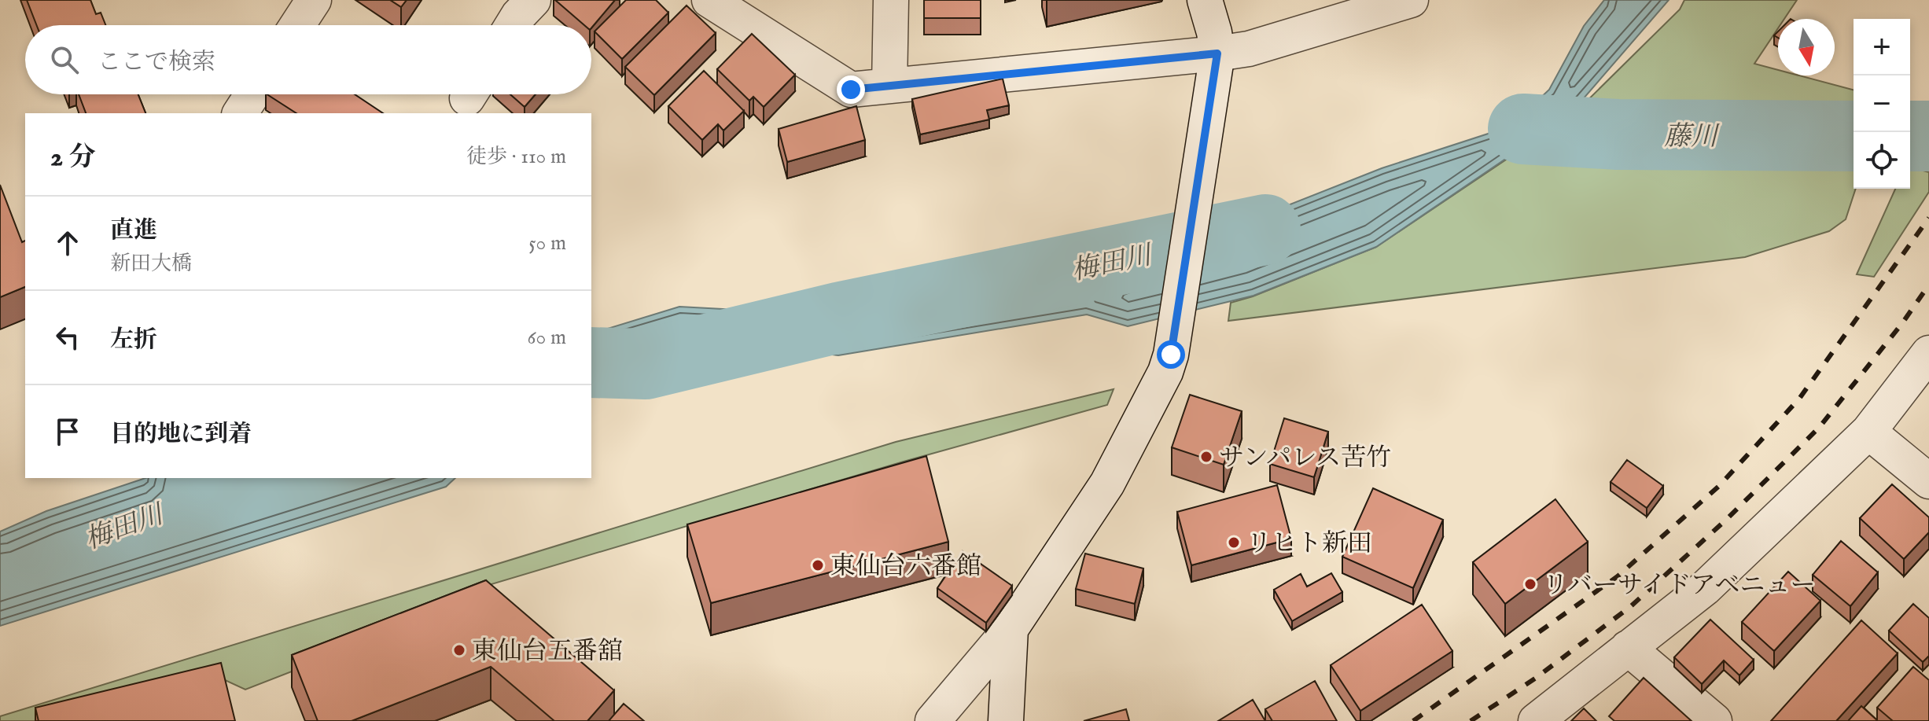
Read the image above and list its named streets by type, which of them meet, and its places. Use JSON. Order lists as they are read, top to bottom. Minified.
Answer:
{"water":["藤川","梅田川"],"places":["サンパレス苦竹","リヒト新田","東仙台六番館","リバーサイドアベニュー","東仙台五番舘"],"north":"bottom","page":{"map_buttons":["+","−"],"search":"ここで検索","heading":["2 分","徒歩 · 110 m"],"list":[["直進","新田大橋","50 m"],["左折","60 m"],"目的地に到着"]}}
